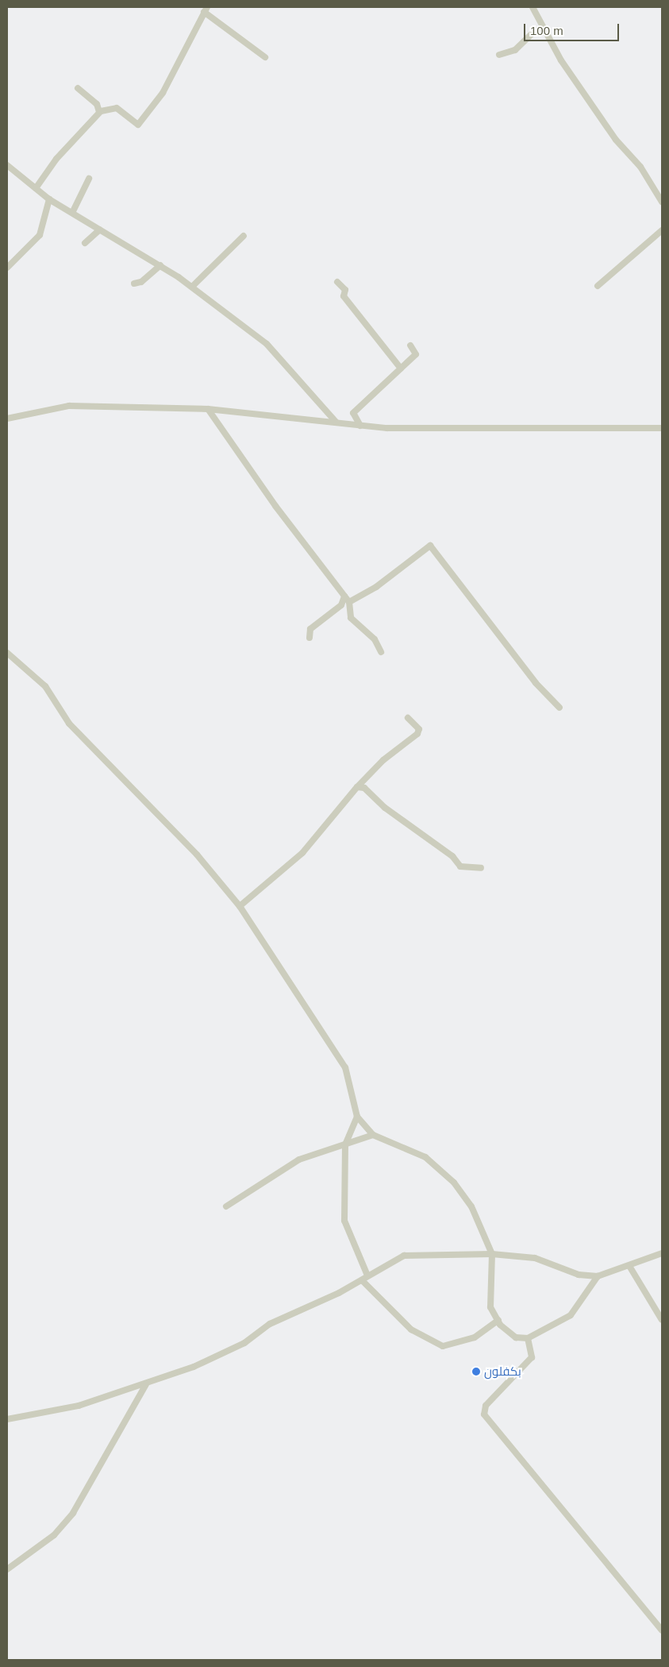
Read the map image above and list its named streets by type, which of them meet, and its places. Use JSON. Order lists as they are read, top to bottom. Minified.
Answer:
{"places":["بكفلون"],"scale_bar":"100 m"}
